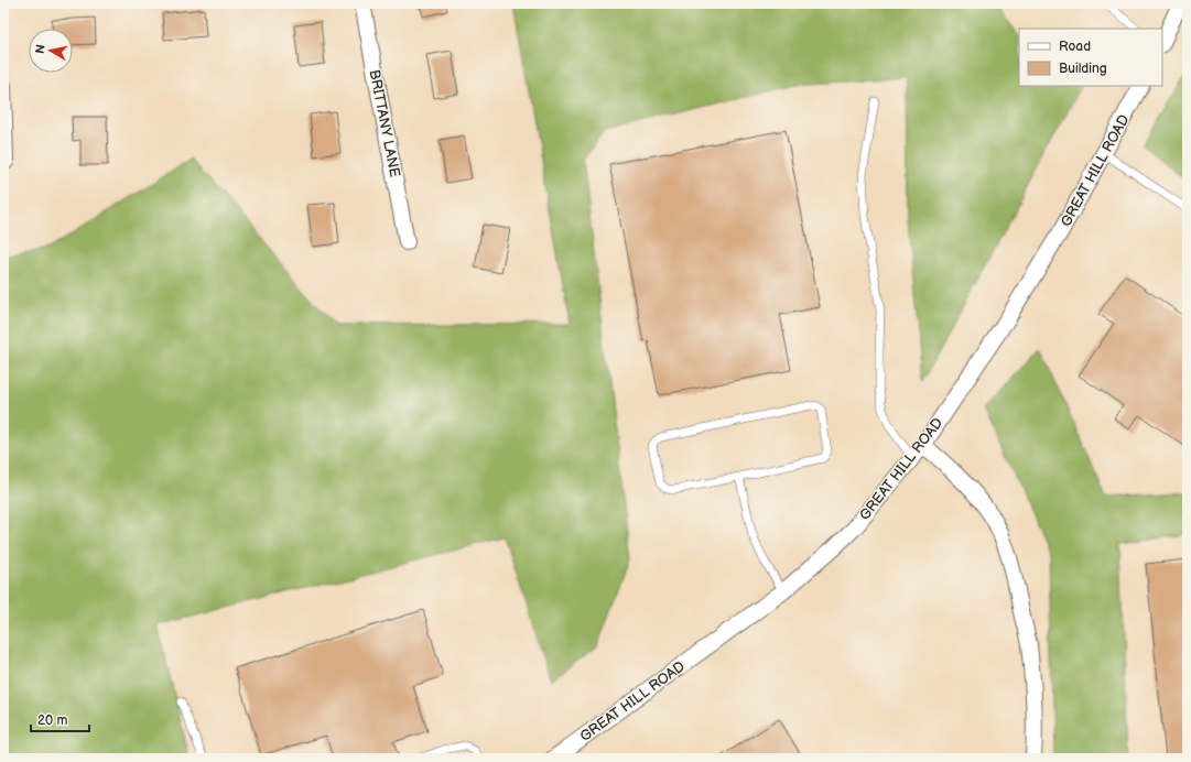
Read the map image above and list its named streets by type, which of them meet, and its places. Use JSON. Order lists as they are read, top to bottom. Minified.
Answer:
{"streets":{"street":["BRITTANY LANE","GREAT HILL ROAD"]},"legend":["Road","Building"],"scale_bar":"20 m","north":"left"}
